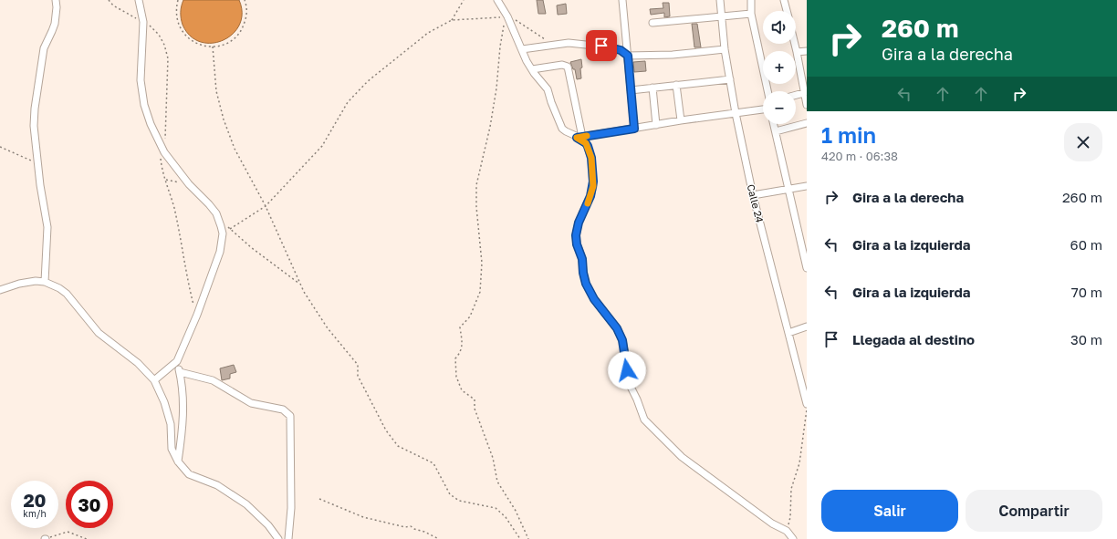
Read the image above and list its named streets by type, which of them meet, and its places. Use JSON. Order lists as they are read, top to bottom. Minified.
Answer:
{"streets":{"street":["Calle 24"]},"page":{"turn":["260 m","Gira a la derecha"],"map_buttons":["+","−"],"heading":["1 min","420 m · 06:38"],"list":[{"name":"Gira a la derecha","value":"260 m"},{"name":"Gira a la izquierda","value":"60 m"},{"name":"Gira a la izquierda","value":"70 m"},{"name":"Llegada al destino","value":"30 m"}],"speed":"20 km/h","limit":"30","buttons":["Salir","Compartir"]}}
